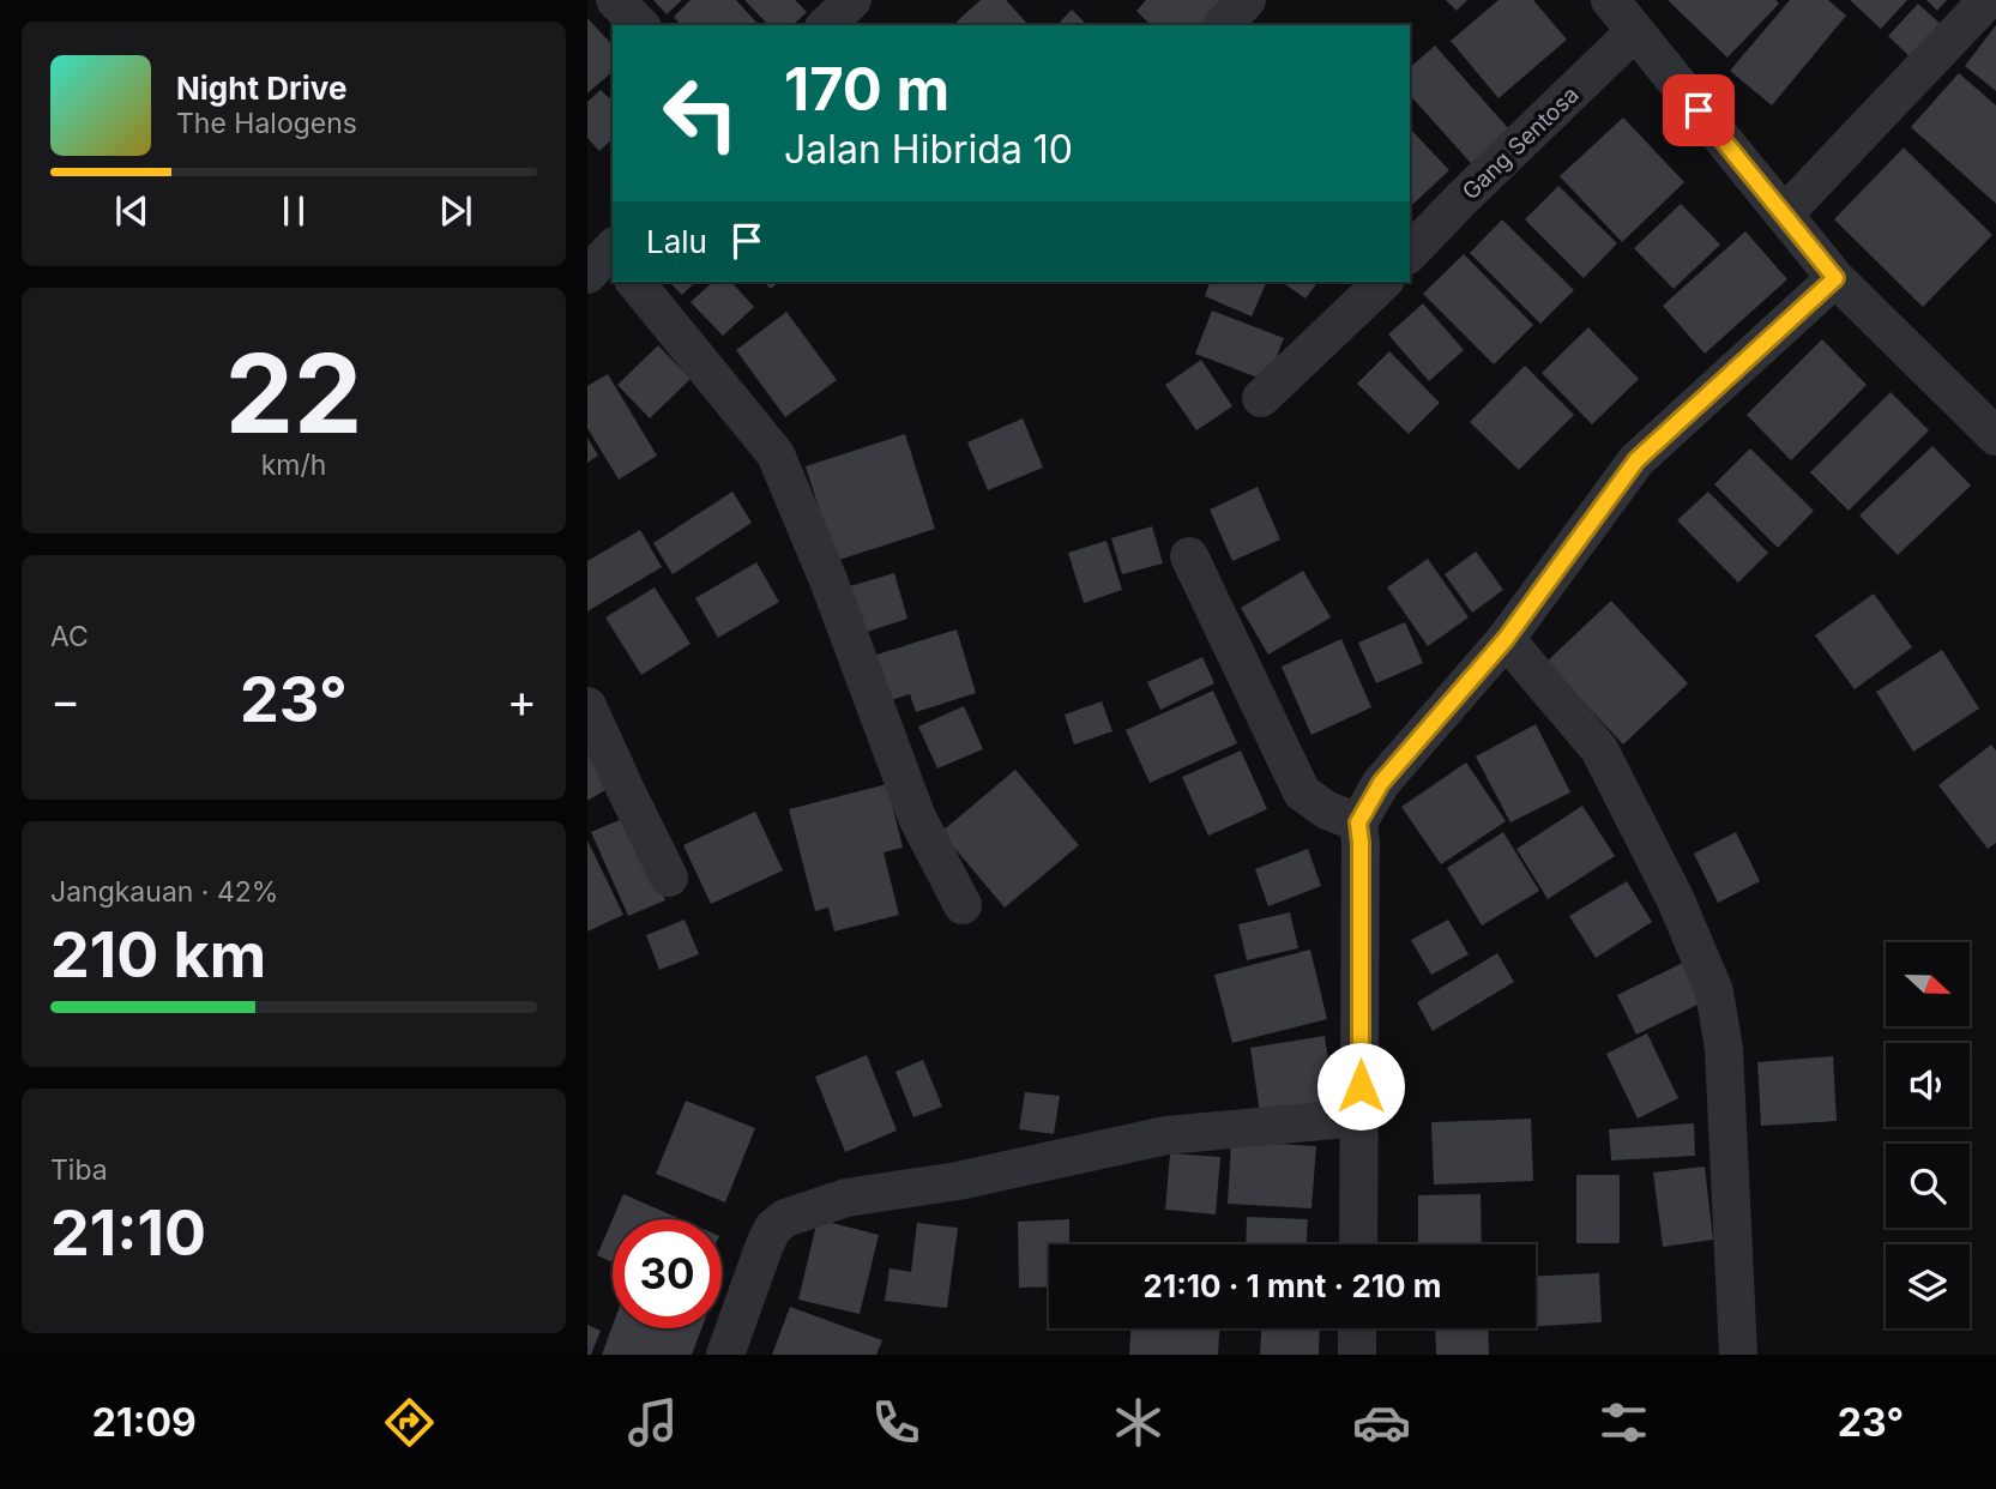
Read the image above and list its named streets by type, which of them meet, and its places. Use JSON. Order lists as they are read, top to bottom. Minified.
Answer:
{"streets":{"street":["Gang Sentosa"]},"north":"right","page":{"turn":["170 m","Jalan Hibrida 10"],"song":["Night Drive","The Halogens"],"then":"Lalu","tile":[["22","km/h"],"AC",["Jangkauan · 42%","210 km"],["Tiba","21:10"]],"heat":["−","23°","+"],"limit":"30","trip":"21:10 · 1 mnt · 210 m","tabs":["21:09","23°"]}}
